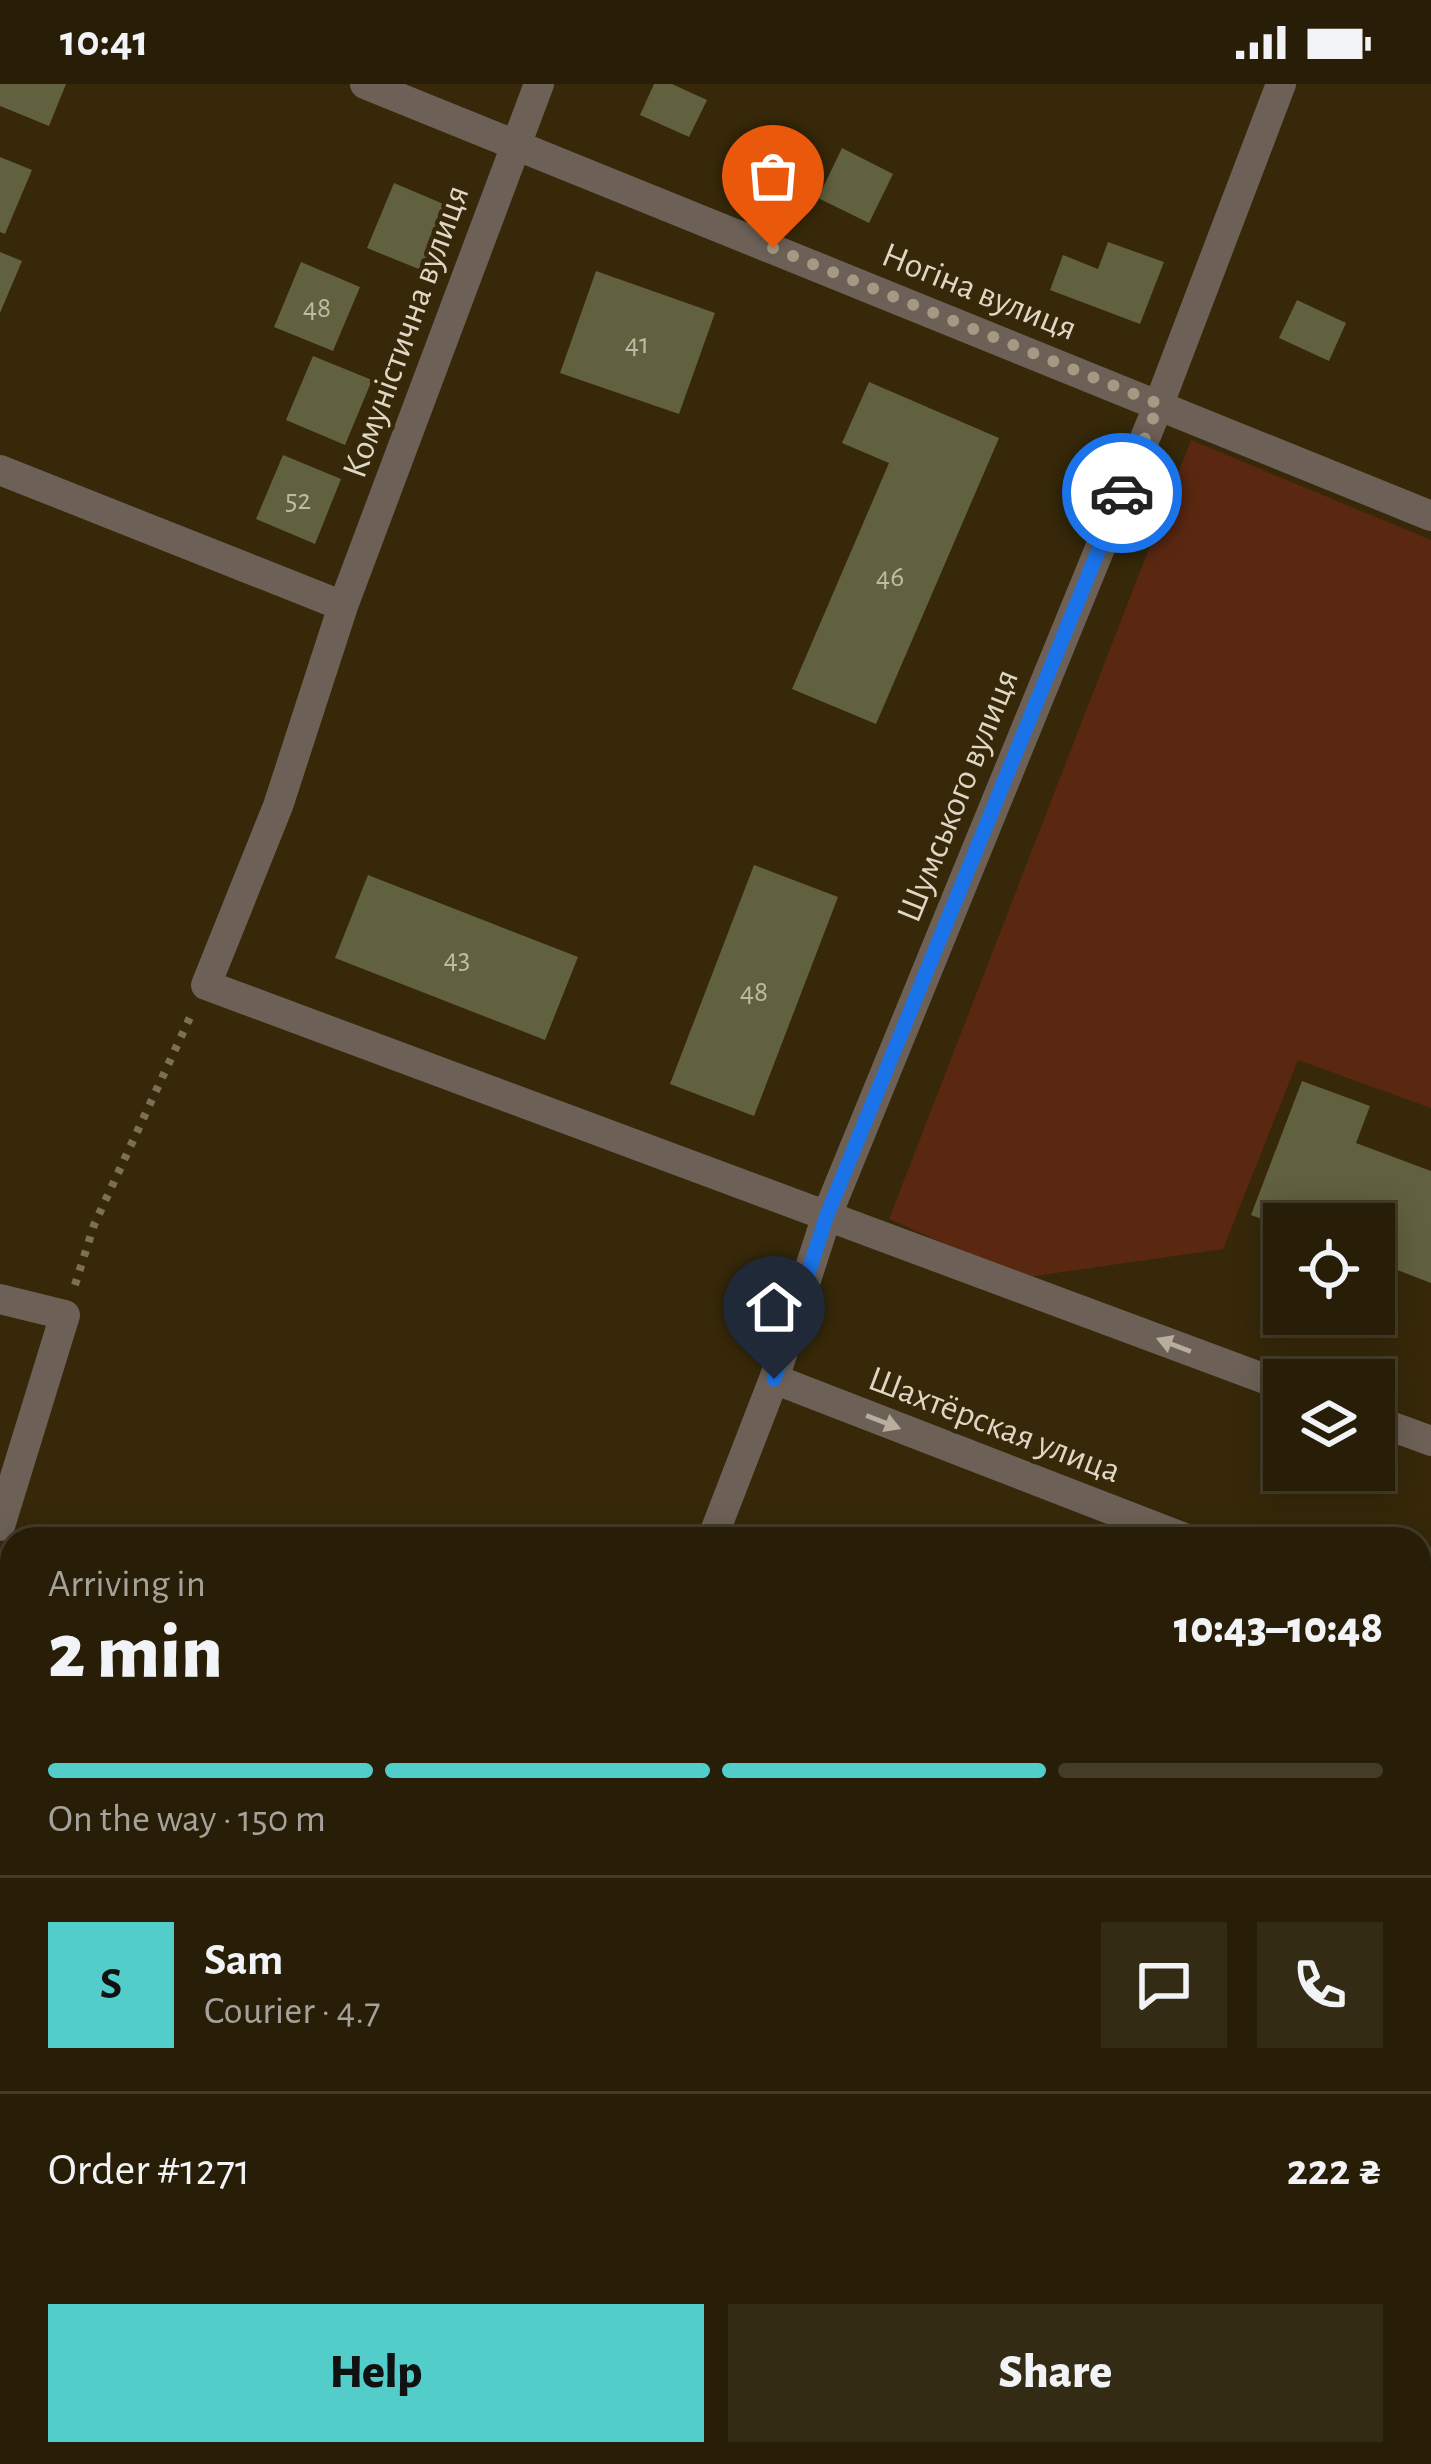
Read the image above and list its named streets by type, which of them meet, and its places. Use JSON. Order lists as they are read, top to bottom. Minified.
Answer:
{"streets":{"street":["Ногіна вулиця","Комуністична вулиця","Шумського вулиця","Шахтёрская улица"]},"crossings":[["Ногіна вулиця","Комуністична вулиця"],["Ногіна вулиця","Шумського вулиця"],["Шумського вулиця","Шахтёрская улица"]],"house_numbers":["48","41","52","46","43","48"],"page":{"status":"10:41","heading":["2 min","Arriving in","10:43–10:48"],"panel":["Sam","Courier · 4.7","Order #1271","222 ₴"],"bar":"On the way · 150 m","round":"S","buttons":["Help","Share"]}}
